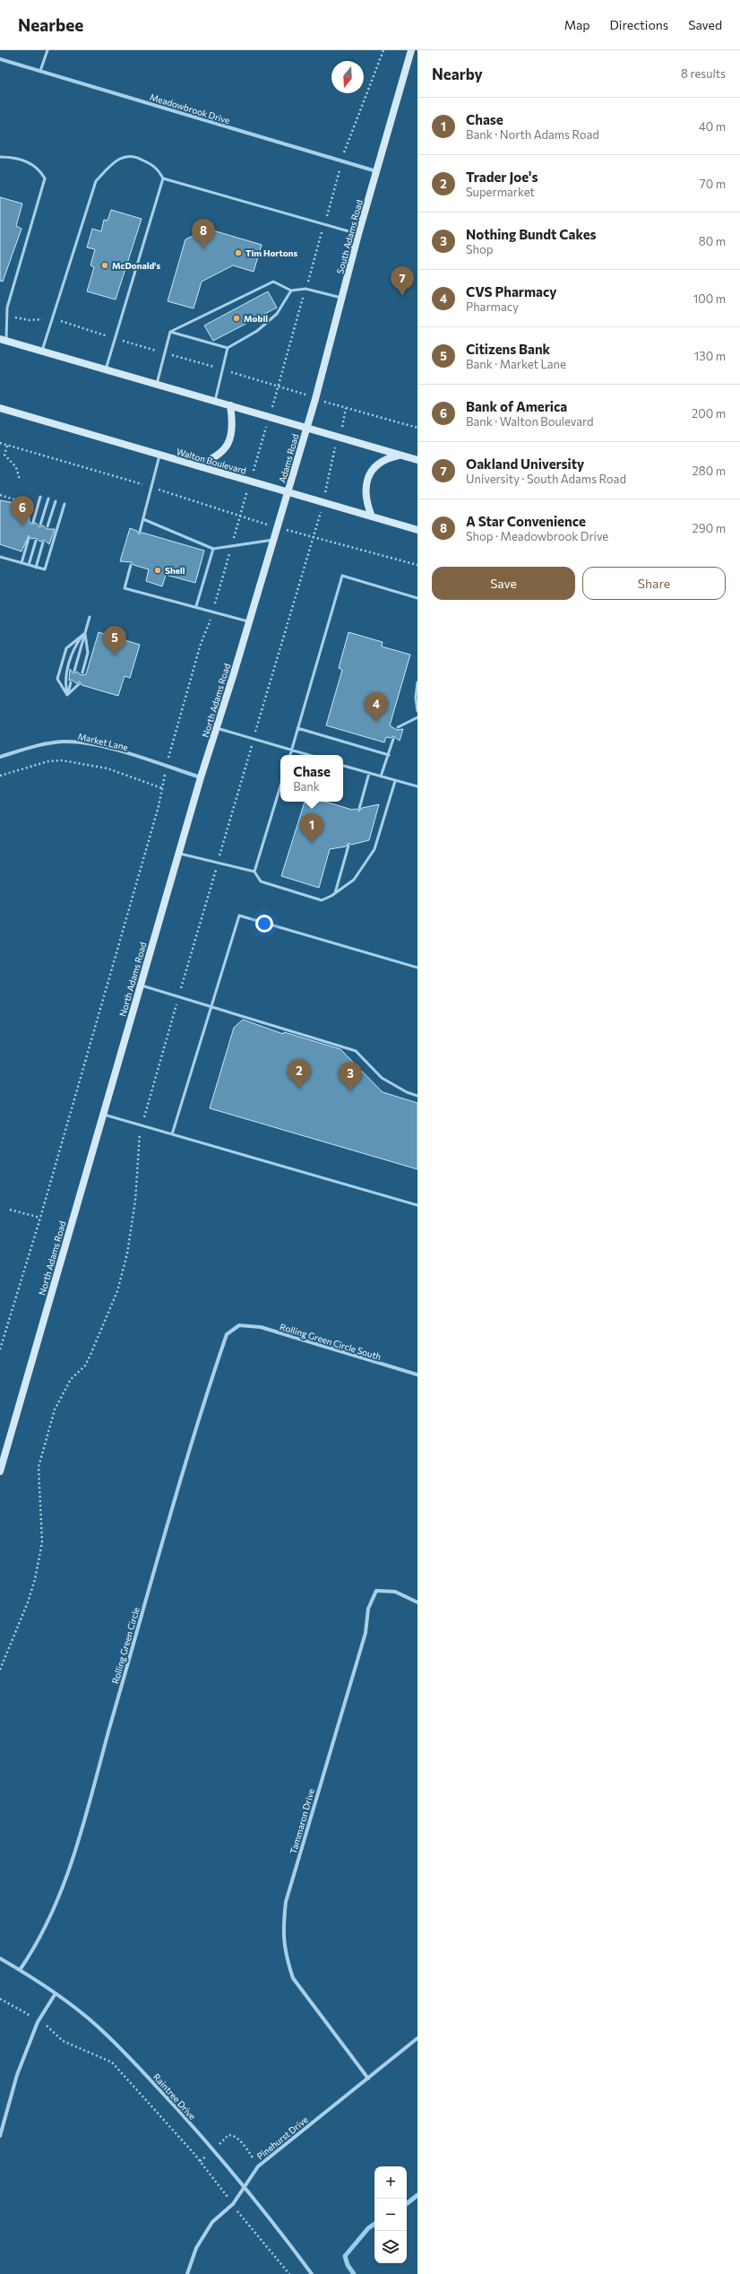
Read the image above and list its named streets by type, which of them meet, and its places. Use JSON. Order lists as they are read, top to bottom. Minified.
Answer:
{"streets":{"main road":["South Adams Road","Adams Road","Walton Boulevard","North Adams Road"],"street":["Meadowbrook Drive","Market Lane","Rolling Green Circle South","Rolling Green Circle","Tammaron Drive","Raintree Drive","Pinehurst Drive"]},"crossings":[["Meadowbrook Drive","South Adams Road"],["South Adams Road","Adams Road"],["Adams Road","Walton Boulevard"],["Adams Road","North Adams Road"],["Walton Boulevard","North Adams Road"],["North Adams Road","Market Lane"],["Rolling Green Circle South","Rolling Green Circle"],["Rolling Green Circle","Raintree Drive"],["Tammaron Drive","Pinehurst Drive"],["Raintree Drive","Pinehurst Drive"]],"places":["Tim Hortons","McDonald's","Mobil","Shell"],"north":"bottom","page":{"header":"Nearbee","nav":["Map","Directions","Saved"],"heading":["Nearby","8 results"],"list":[{"mark":"1","name":"Chase","note":"Bank · North Adams Road","value":"40 m"},{"mark":"2","name":"Trader Joe's","note":"Supermarket","value":"70 m"},{"mark":"3","name":"Nothing Bundt Cakes","note":"Shop","value":"80 m"},{"mark":"4","name":"CVS Pharmacy","note":"Pharmacy","value":"100 m"},{"mark":"5","name":"Citizens Bank","note":"Bank · Market Lane","value":"130 m"},{"mark":"6","name":"Bank of America","note":"Bank · Walton Boulevard","value":"200 m"},{"mark":"7","name":"Oakland University","note":"University · South Adams Road","value":"280 m"},{"mark":"8","name":"A Star Convenience","note":"Shop · Meadowbrook Drive","value":"290 m"}],"pins":["8","7","6","5","4","1","2","3"],"buttons":["Save","Share"],"popup":["Chase","Bank"],"map_buttons":["+","−"]}}
